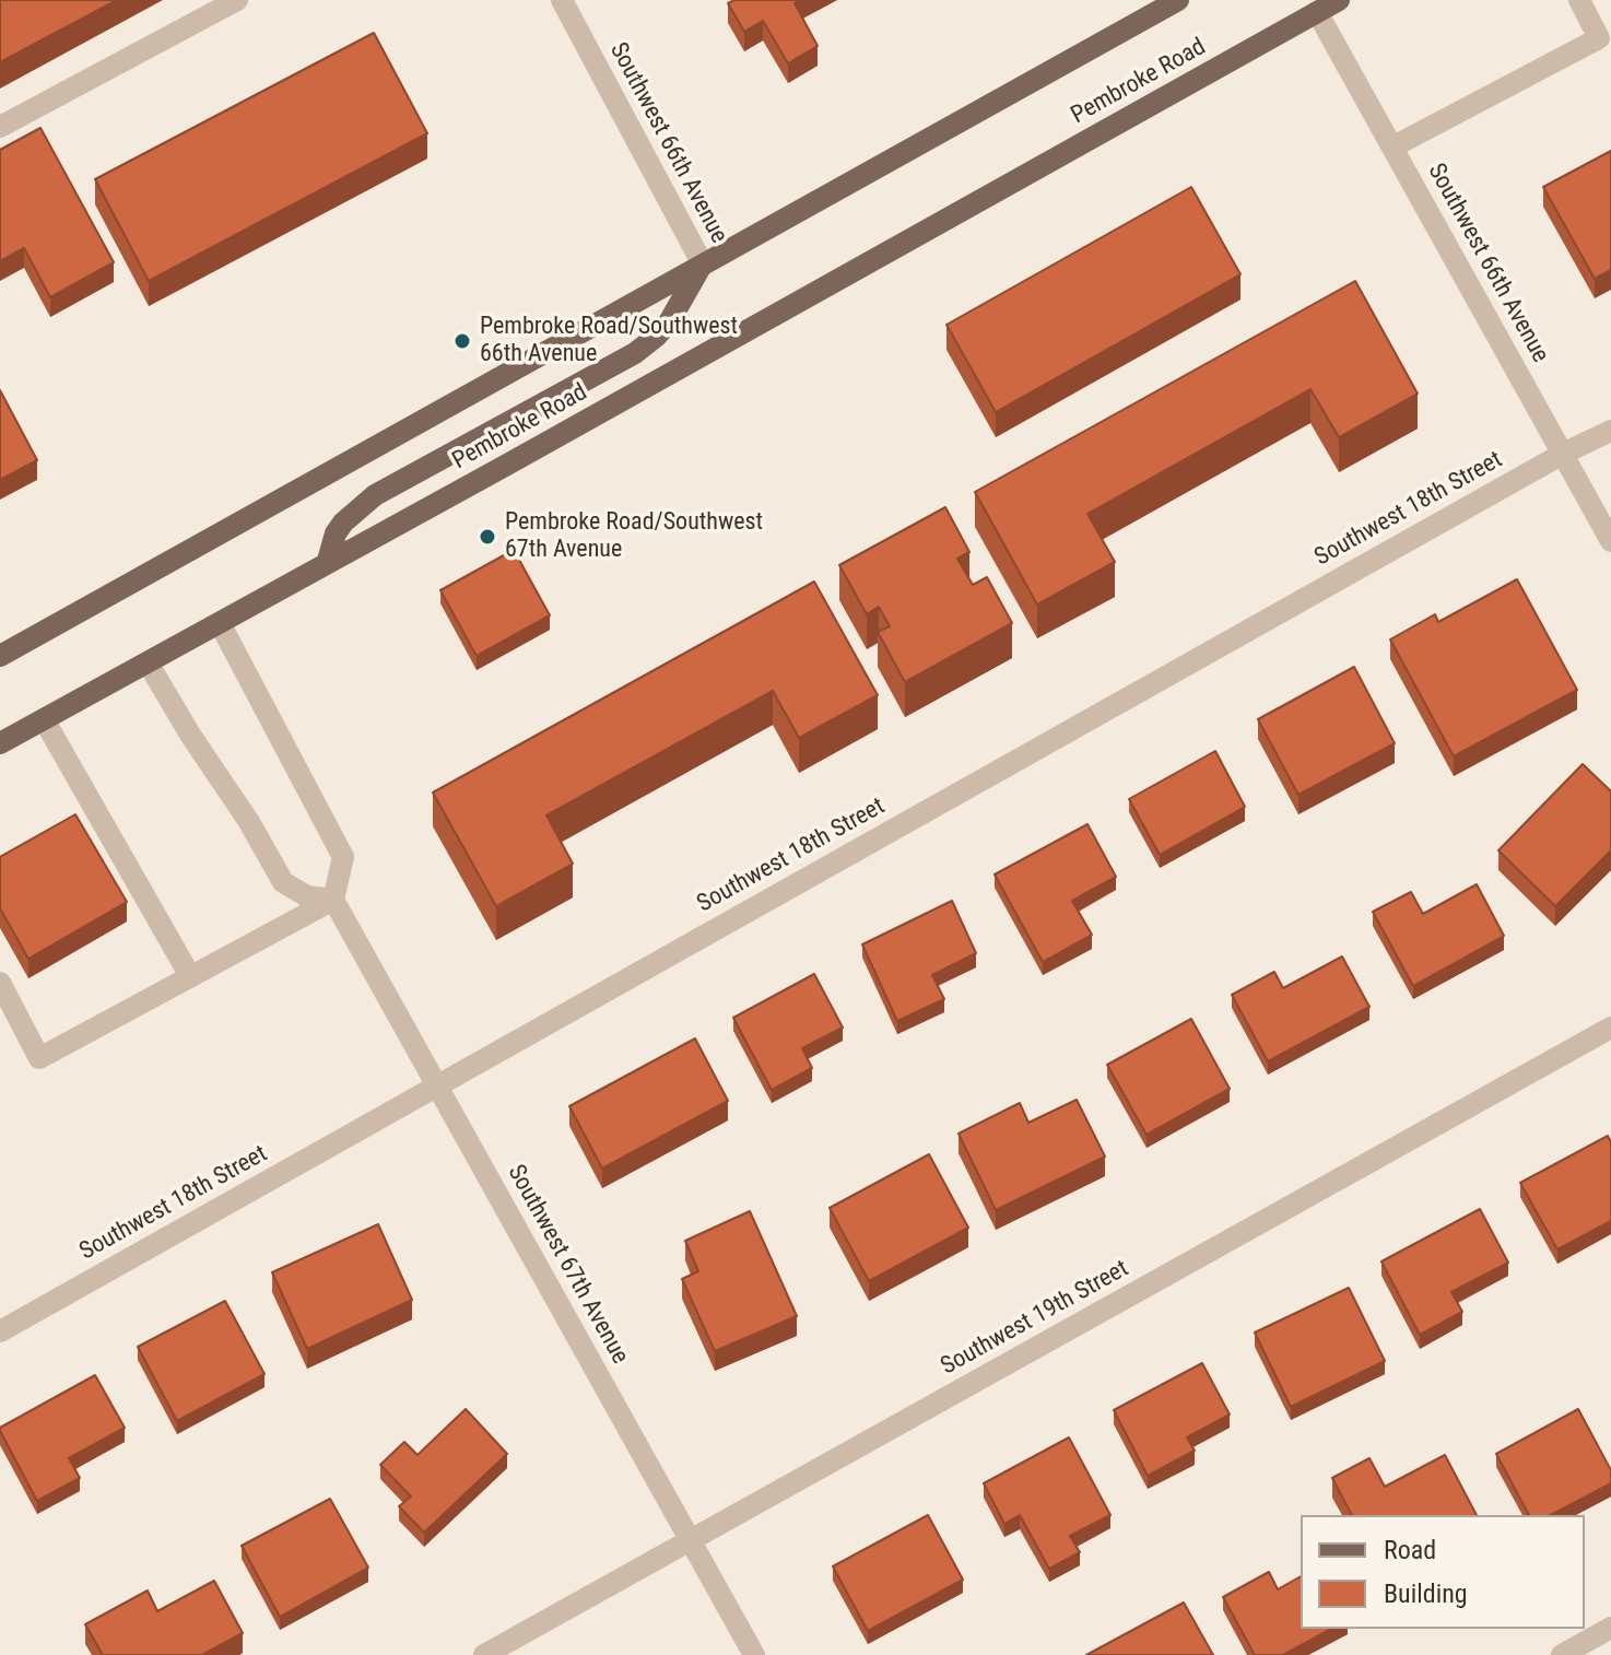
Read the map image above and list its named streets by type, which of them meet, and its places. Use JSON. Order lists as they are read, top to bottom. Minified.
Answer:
{"streets":{"main road":["Pembroke Road"],"street":["Southwest 66th Avenue","Southwest 18th Street","Southwest 67th Avenue","Southwest 19th Street"]},"crossings":[["Pembroke Road","Southwest 66th Avenue"],["Southwest 66th Avenue","Southwest 18th Street"],["Southwest 18th Street","Southwest 67th Avenue"],["Southwest 67th Avenue","Southwest 19th Street"]],"places":["Pembroke Road/Southwest 66th Avenue","Pembroke Road/Southwest 67th Avenue"],"legend":["Road","Building"]}
